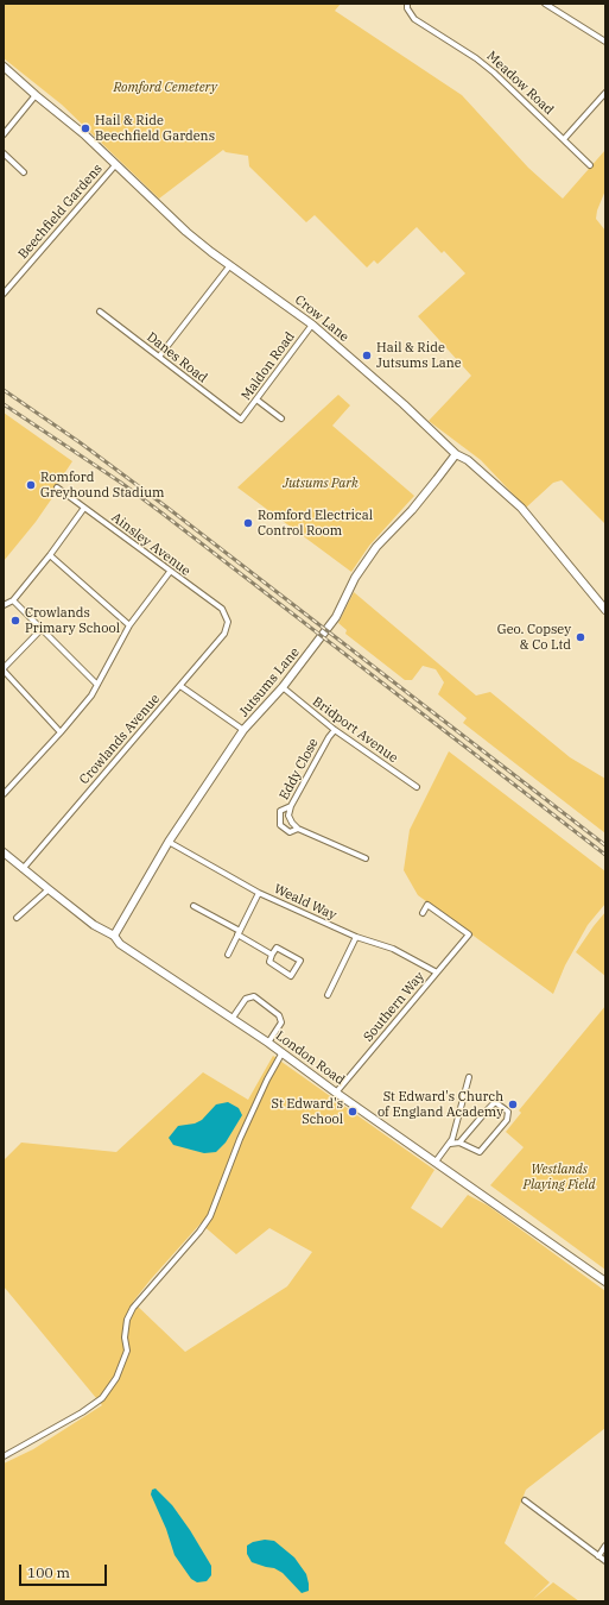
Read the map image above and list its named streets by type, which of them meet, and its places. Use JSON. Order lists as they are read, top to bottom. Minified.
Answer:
{"streets":{"street":["Meadow Road","Beechfield Gardens","Crow Lane","Danes Road","Maldon Road","Ainsley Avenue","Jutsums Lane","Bridport Avenue","Crowlands Avenue","Eddy Close","Weald Way","Southern Way","London Road"]},"crossings":[["Beechfield Gardens","Crow Lane"],["Crow Lane","Maldon Road"],["Crow Lane","Jutsums Lane"],["Danes Road","Maldon Road"],["Ainsley Avenue","Crowlands Avenue"],["Jutsums Lane","Bridport Avenue"],["Jutsums Lane","Weald Way"],["Jutsums Lane","London Road"],["Bridport Avenue","Eddy Close"],["Crowlands Avenue","London Road"],["Weald Way","Southern Way"],["Southern Way","London Road"]],"parks":["Romford Cemetery","Jutsums Park","Westlands Playing Field"],"places":["Hail & Ride Beechfield Gardens","Hail & Ride Jutsums Lane","Romford Greyhound Stadium","Romford Electrical Control Room","Crowlands Primary School","Geo. Copsey & Co Ltd","St Edward's Church of England Academy","St Edward's School"],"scale_bar":"100 m"}
